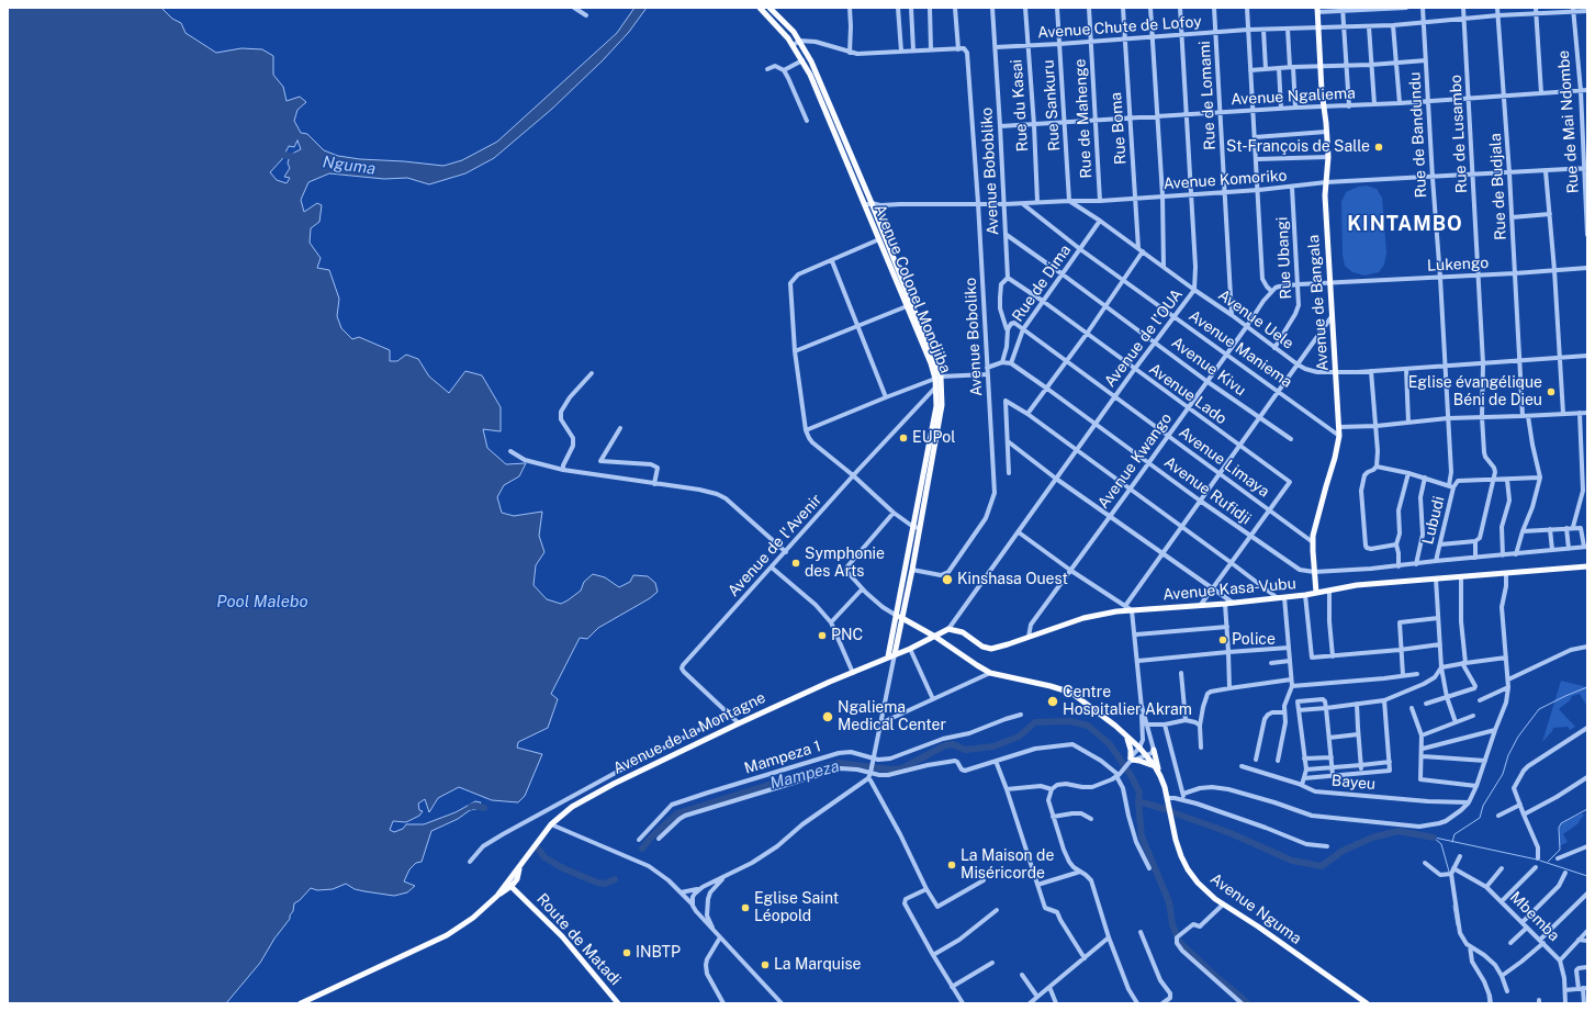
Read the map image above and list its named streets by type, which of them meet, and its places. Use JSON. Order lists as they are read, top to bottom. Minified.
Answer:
{"streets":{"main road":["Avenue Colonel Mondjiba","Avenue de Bangala","Avenue Kasa-Vubu","Avenue de la Montagne","Avenue Nguma","Route de Matadi"],"street":["Avenue Chute de Lofoy","Rue de Lomami","Avenue Ngaliema","Rue du Kasai","Rue Sankuru","Rue de Mahenge","Rue de Mai Ndombe","Rue Boma","Rue de Lusambo","Rue de Bandundu","Avenue Bobobliko","Avenue Komoriko","Rue de Budjala","Rue Ubangi","Lukengo","Rue de Dima","Avenue Uele","Avenue Boboliko","Avenue de l’OUA","Avenue Maniema","Avenue Kivu","Avenue Lado","Avenue Kwango","Avenue Limaya","Avenue Rufidji","Lubudi","Avenue de l'Avenir","Mampeza 1","Bayeu","Mbemba"]},"crossings":[["Avenue Chute de Lofoy","Rue de Lomami"],["Avenue Chute de Lofoy","Rue du Kasai"],["Avenue Chute de Lofoy","Rue Sankuru"],["Avenue Chute de Lofoy","Rue de Mahenge"],["Avenue Chute de Lofoy","Rue de Mai Ndombe"],["Avenue Chute de Lofoy","Rue Boma"],["Avenue Chute de Lofoy","Rue de Lusambo"],["Avenue Chute de Lofoy","Rue de Bandundu"],["Avenue Chute de Lofoy","Avenue Bobobliko"],["Avenue Chute de Lofoy","Rue de Budjala"],["Avenue Chute de Lofoy","Avenue de Bangala"],["Avenue Chute de Lofoy","Avenue de l’OUA"],["Rue de Lomami","Avenue Ngaliema"],["Rue de Lomami","Avenue Komoriko"],["Rue de Lomami","Avenue Uele"],["Avenue Ngaliema","Rue du Kasai"],["Avenue Ngaliema","Rue Sankuru"],["Avenue Ngaliema","Rue de Mahenge"],["Avenue Ngaliema","Rue de Mai Ndombe"],["Avenue Ngaliema","Rue Boma"],["Avenue Ngaliema","Rue de Lusambo"],["Avenue Ngaliema","Rue de Bandundu"],["Avenue Ngaliema","Avenue Bobobliko"],["Avenue Ngaliema","Rue de Budjala"],["Avenue Ngaliema","Avenue de Bangala"],["Avenue Ngaliema","Avenue de l’OUA"],["Rue du Kasai","Avenue Komoriko"],["Rue Sankuru","Avenue Komoriko"],["Rue Sankuru","Avenue Uele"],["Rue de Mahenge","Avenue Komoriko"],["Rue de Mai Ndombe","Avenue Komoriko"],["Rue Boma","Avenue Komoriko"],["Rue Boma","Avenue Uele"],["Rue de Lusambo","Avenue Komoriko"],["Rue de Lusambo","Lukengo"],["Rue de Lusambo","Avenue Uele"],["Rue de Bandundu","Avenue Komoriko"],["Rue de Bandundu","Lukengo"],["Rue de Bandundu","Avenue Uele"],["Rue de Bandundu","Lubudi"],["Avenue Bobobliko","Avenue Komoriko"],["Avenue Bobobliko","Avenue Kivu"],["Avenue Bobobliko","Avenue Lado"],["Avenue Bobobliko","Avenue Limaya"],["Avenue Bobobliko","Avenue Rufidji"],["Avenue Komoriko","Rue de Budjala"],["Avenue Komoriko","Rue Ubangi"],["Avenue Komoriko","Avenue Colonel Mondjiba"],["Avenue Komoriko","Avenue de Bangala"],["Avenue Komoriko","Avenue Uele"],["Avenue Komoriko","Avenue Boboliko"],["Avenue Komoriko","Avenue de l’OUA"],["Avenue Komoriko","Avenue Maniema"],["Rue de Budjala","Lukengo"],["Rue de Budjala","Avenue Uele"],["Rue Ubangi","Lukengo"],["Rue Ubangi","Avenue Uele"],["Lukengo","Avenue de Bangala"],["Lukengo","Avenue Kwango"],["Rue de Dima","Avenue Uele"],["Rue de Dima","Avenue Maniema"],["Rue de Dima","Avenue Kivu"],["Rue de Dima","Avenue Lado"],["Rue de Dima","Avenue Limaya"],["Rue de Dima","Avenue Rufidji"],["Avenue Colonel Mondjiba","Avenue Boboliko"],["Avenue Colonel Mondjiba","Avenue de l'Avenir"],["Avenue Colonel Mondjiba","Avenue de la Montagne"],["Avenue Colonel Mondjiba","Avenue Nguma"],["Avenue de Bangala","Avenue Uele"],["Avenue de Bangala","Avenue Maniema"],["Avenue de Bangala","Avenue Limaya"],["Avenue de Bangala","Avenue Rufidji"],["Avenue de Bangala","Avenue Kasa-Vubu"],["Avenue Uele","Avenue de l’OUA"],["Avenue Uele","Avenue Kwango"],["Avenue de l’OUA","Avenue Maniema"],["Avenue de l’OUA","Avenue Kivu"],["Avenue de l’OUA","Avenue Lado"],["Avenue de l’OUA","Avenue Limaya"],["Avenue de l’OUA","Avenue Rufidji"],["Avenue de l’OUA","Avenue Kasa-Vubu"],["Avenue Maniema","Avenue Kwango"],["Avenue Kivu","Avenue Kwango"],["Avenue Lado","Avenue Kwango"],["Avenue Lado","Avenue Limaya"],["Avenue Kwango","Avenue Limaya"],["Avenue Kwango","Avenue Rufidji"],["Avenue Kwango","Avenue Kasa-Vubu"],["Avenue Rufidji","Lubudi"],["Avenue de l'Avenir","Avenue de la Montagne"]],"districts":["KINTAMBO"],"water":["Nguma","Pool Malebo","Mampeza"],"places":["St-François de Salle","Eglise évangélique Béni de Dieu","EUPol","Symphonie des Arts","Kinshasa Ouest","PNC","Police","Centre Hospitalier Akram","Ngaliema Medical Center","La Maison de Miséricorde","Eglise Saint Léopold","INBTP","La Marquise"]}
